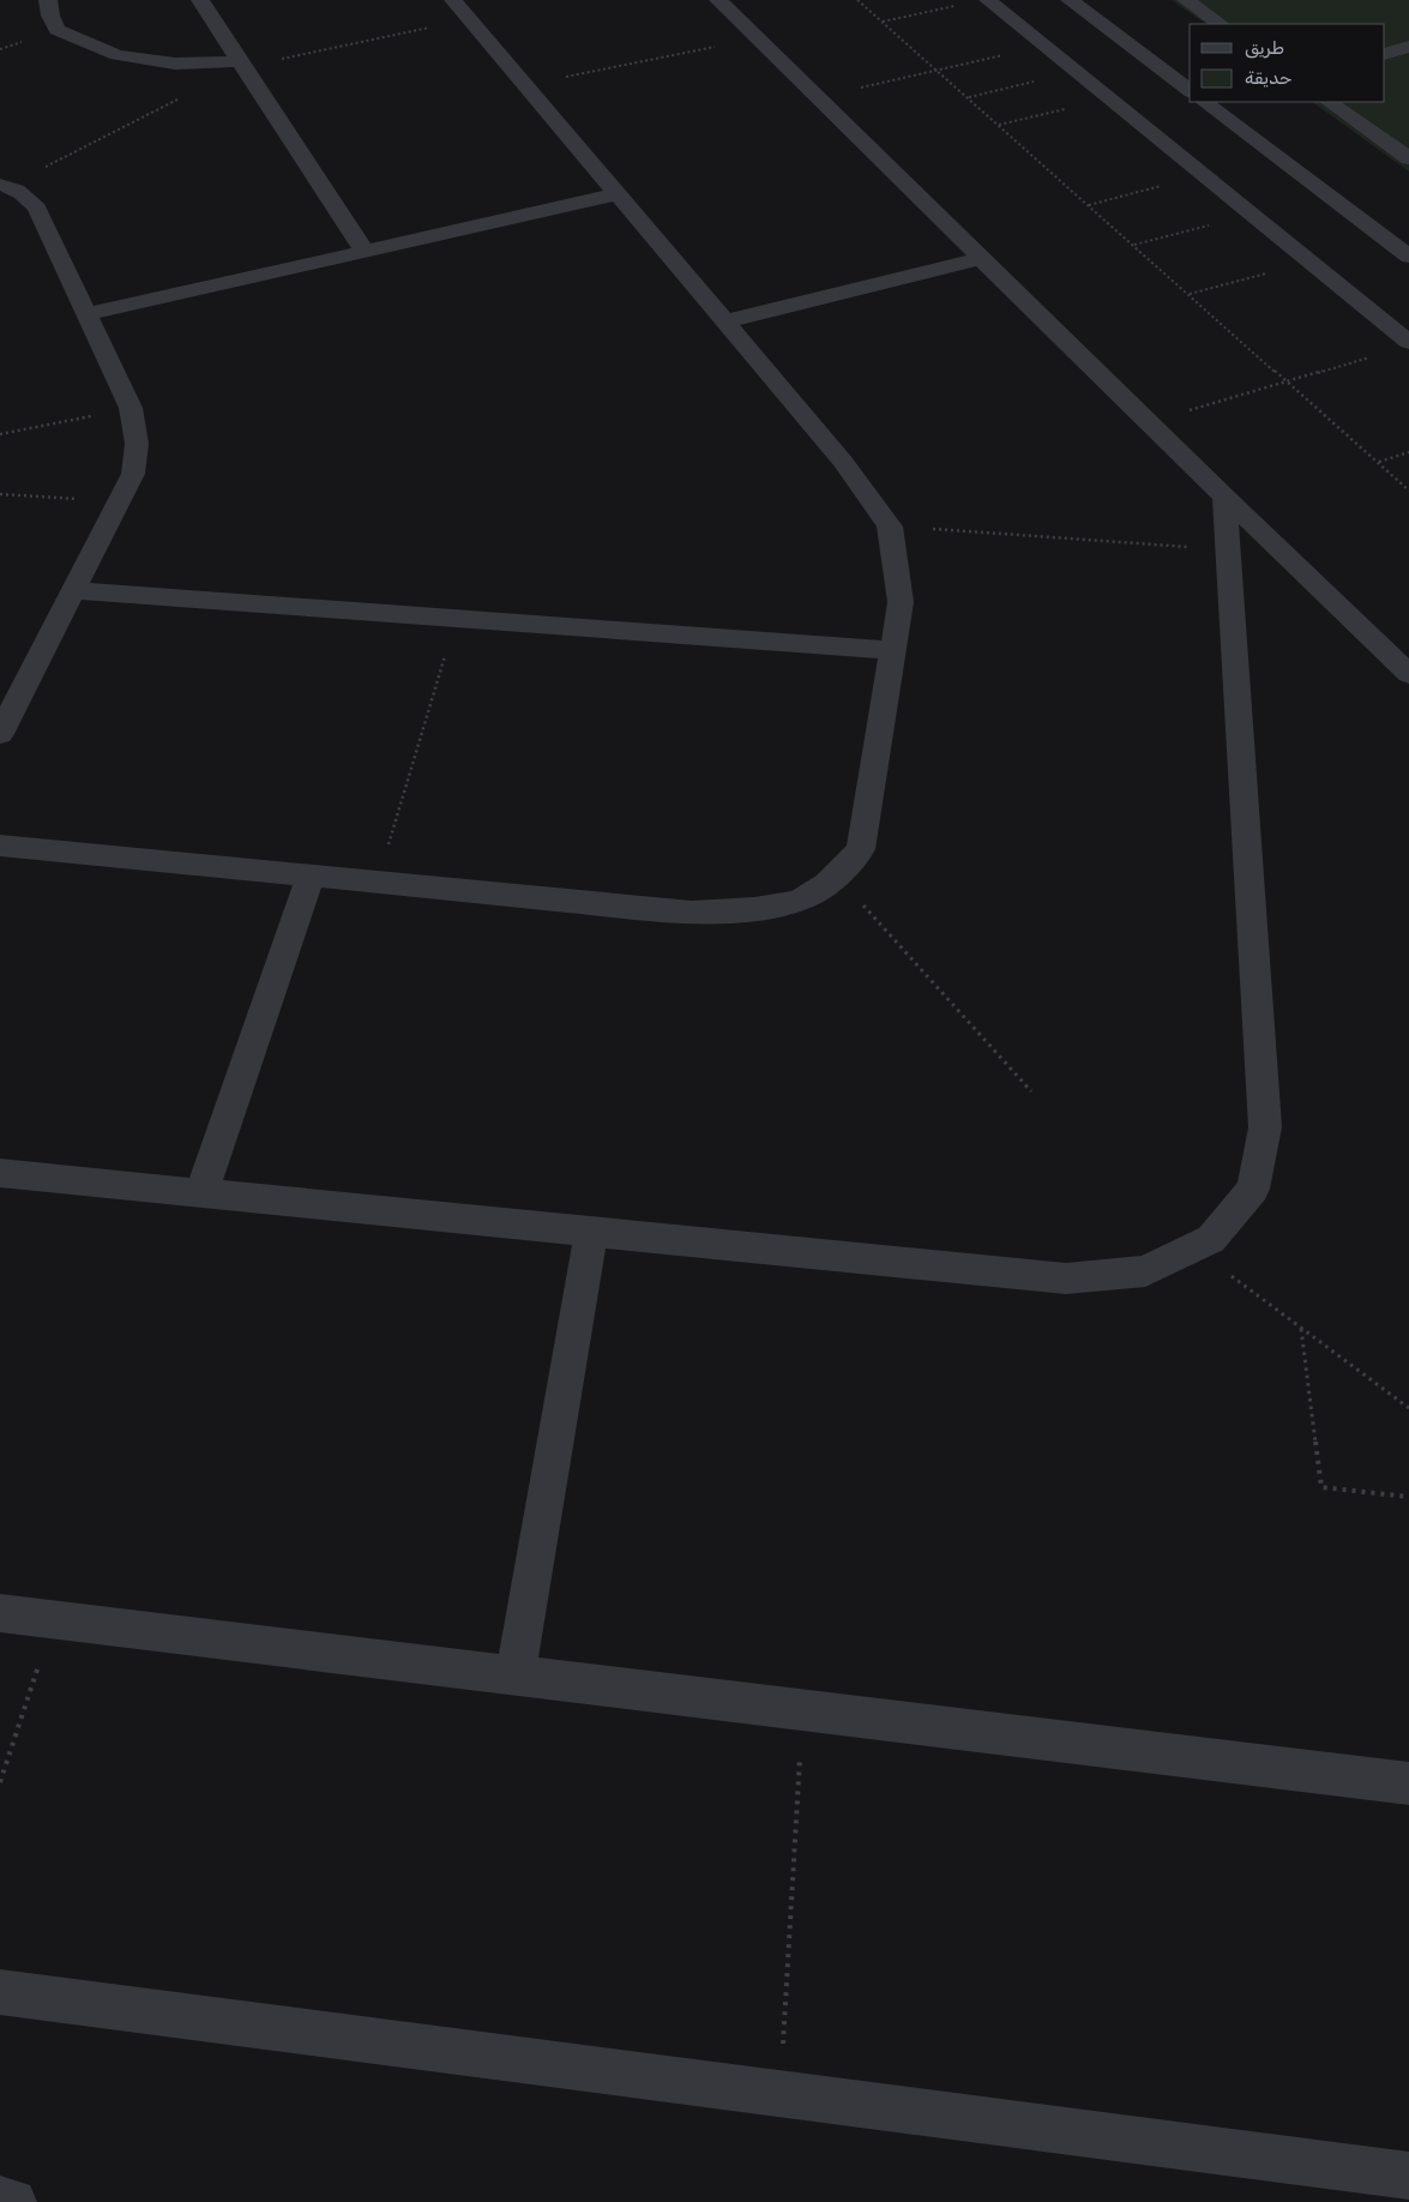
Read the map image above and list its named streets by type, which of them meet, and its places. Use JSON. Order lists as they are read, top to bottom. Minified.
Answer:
{"legend":["طريق","حديقة"]}
